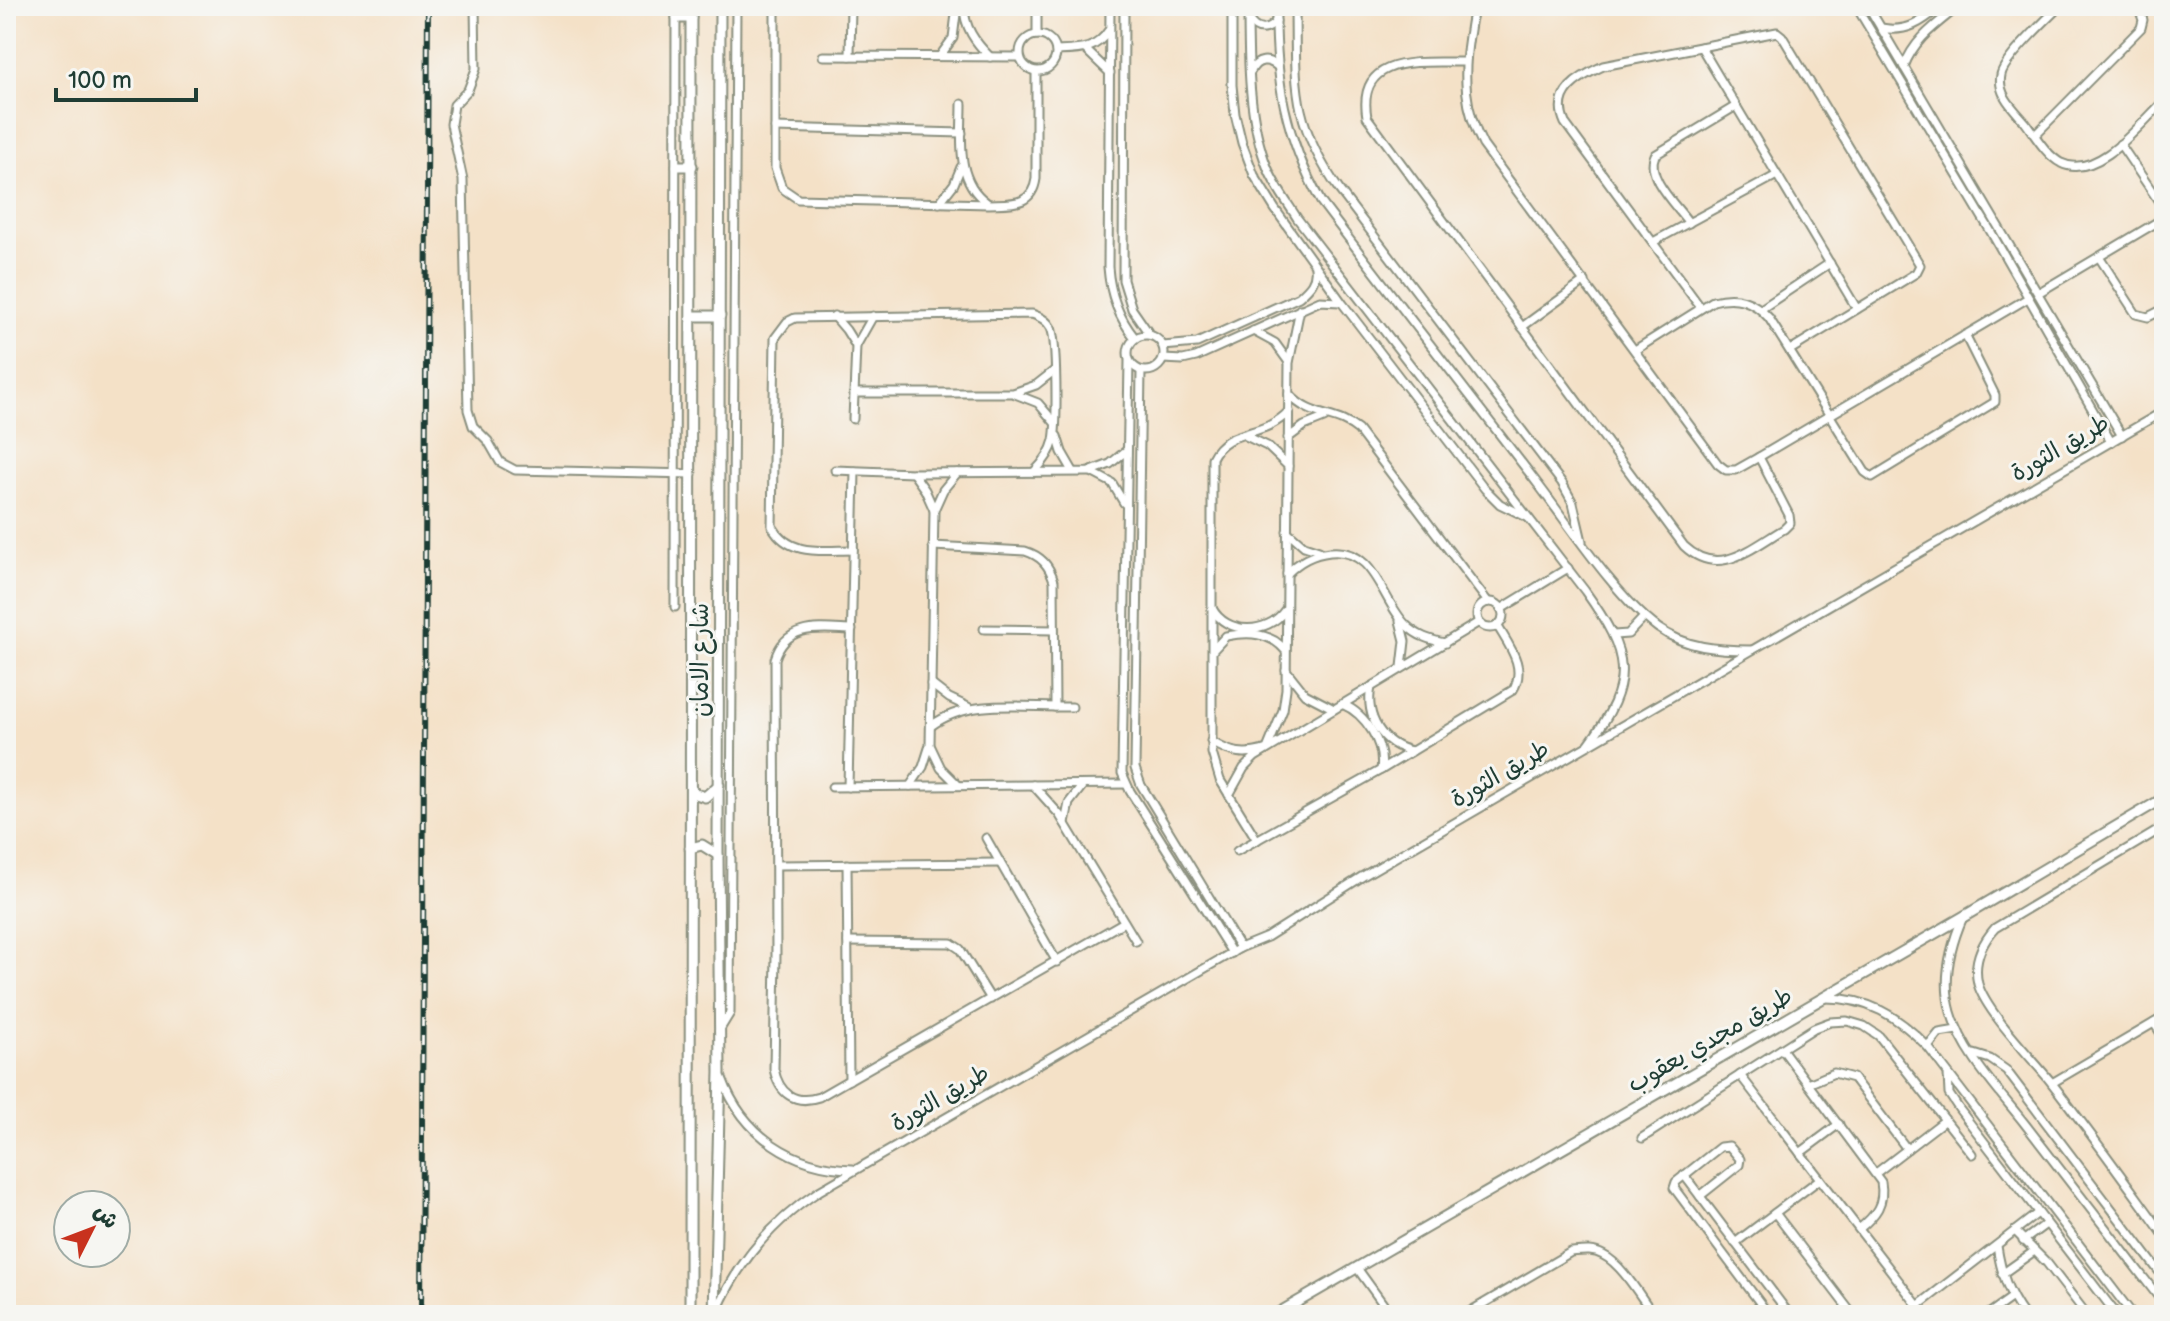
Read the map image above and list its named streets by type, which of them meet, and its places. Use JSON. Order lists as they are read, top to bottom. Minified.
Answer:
{"streets":{"street":["طريق الثورة","شارع الامان","طريق مجدي يعقوب"]},"crossings":[["طريق الثورة","شارع الامان"]],"scale_bar":"100 m","north":"top right"}
